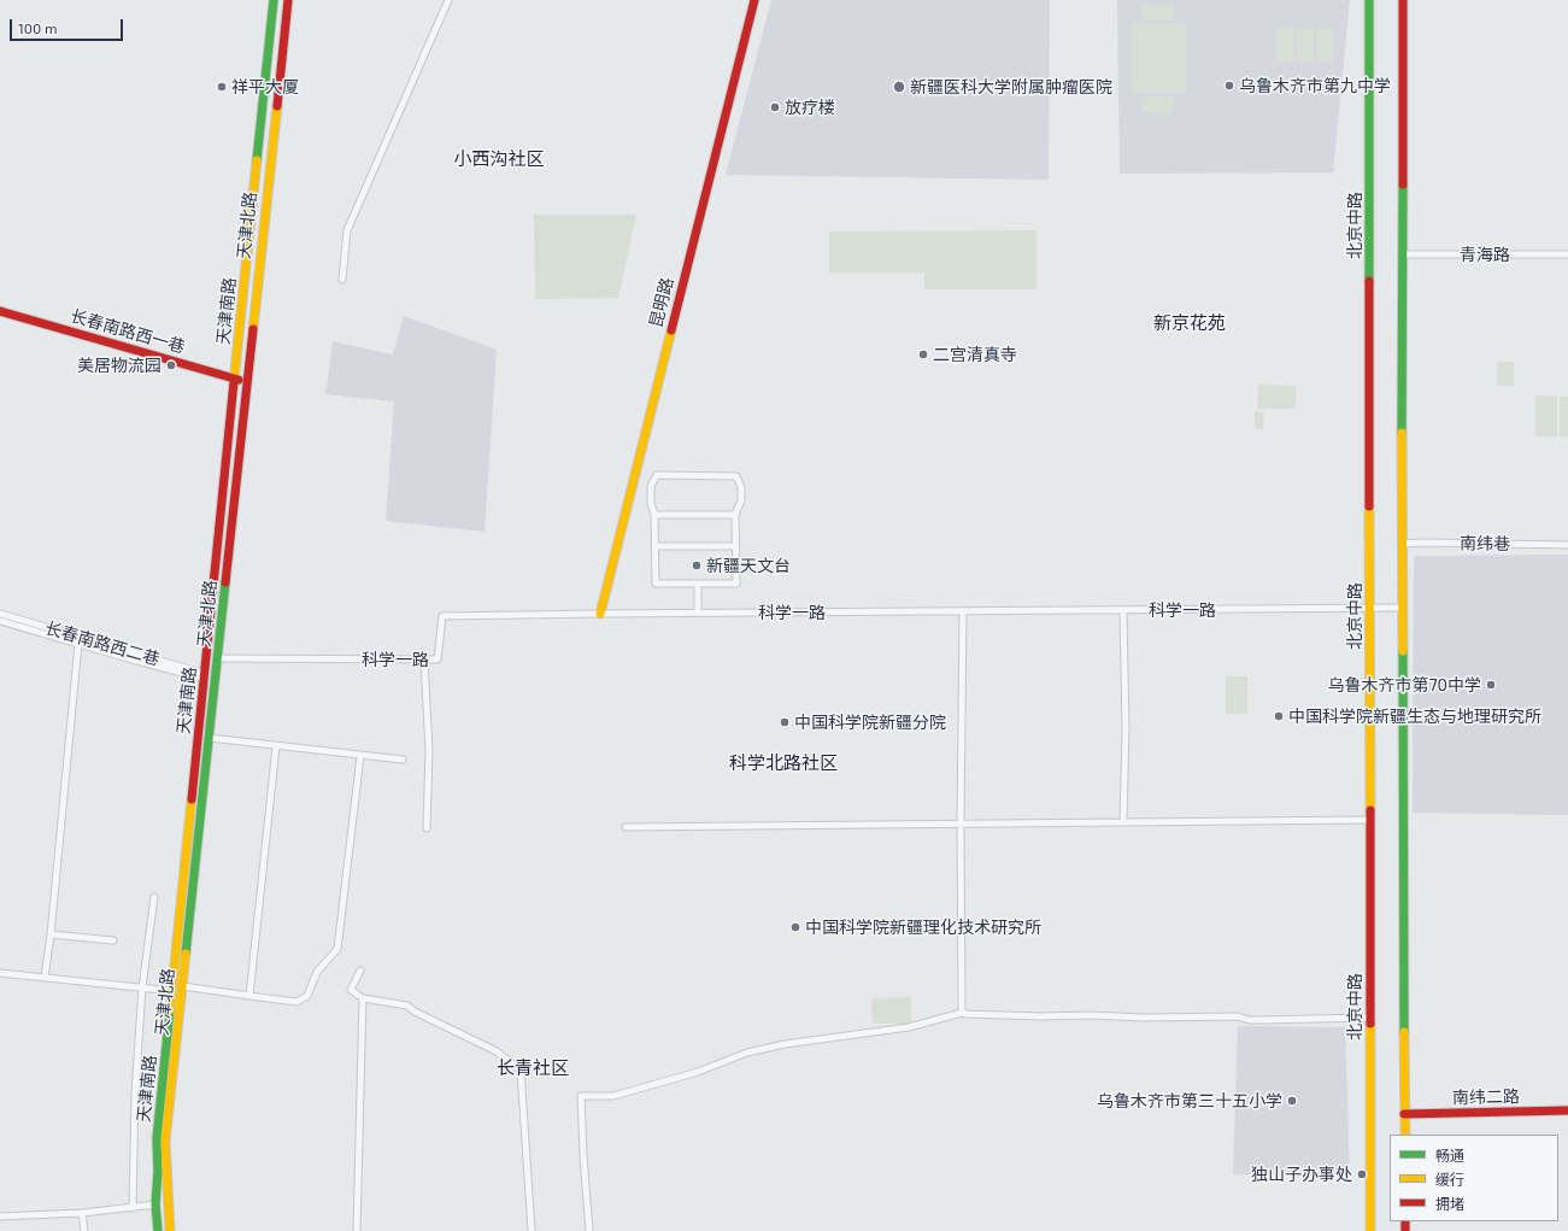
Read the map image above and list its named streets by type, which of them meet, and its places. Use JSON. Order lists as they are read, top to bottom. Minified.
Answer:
{"streets":{"street":["天津北路","北京中路","青海路","昆明路","天津南路","长春南路西一巷","南纬巷","科学一路","长春南路西二巷","南纬二路"]},"crossings":[["天津北路","长春南路西一巷"],["天津北路","科学一路"],["北京中路","科学一路"],["昆明路","科学一路"],["天津南路","长春南路西一巷"],["天津南路","长春南路西二巷"]],"districts":["小西沟社区","新京花苑","科学北路社区","长青社区"],"places":["乌鲁木齐市第九中学","祥平大厦","新疆医科大学附属肿瘤医院","放疗楼","二宫清真寺","美居物流园","新疆天文台","乌鲁木齐市第70中学","中国科学院新疆生态与地理研究所","中国科学院新疆分院","中国科学院新疆理化技术研究所","乌鲁木齐市第三十五小学","独山子办事处"],"legend":["畅通","缓行","拥堵"],"scale_bar":"100 m"}
